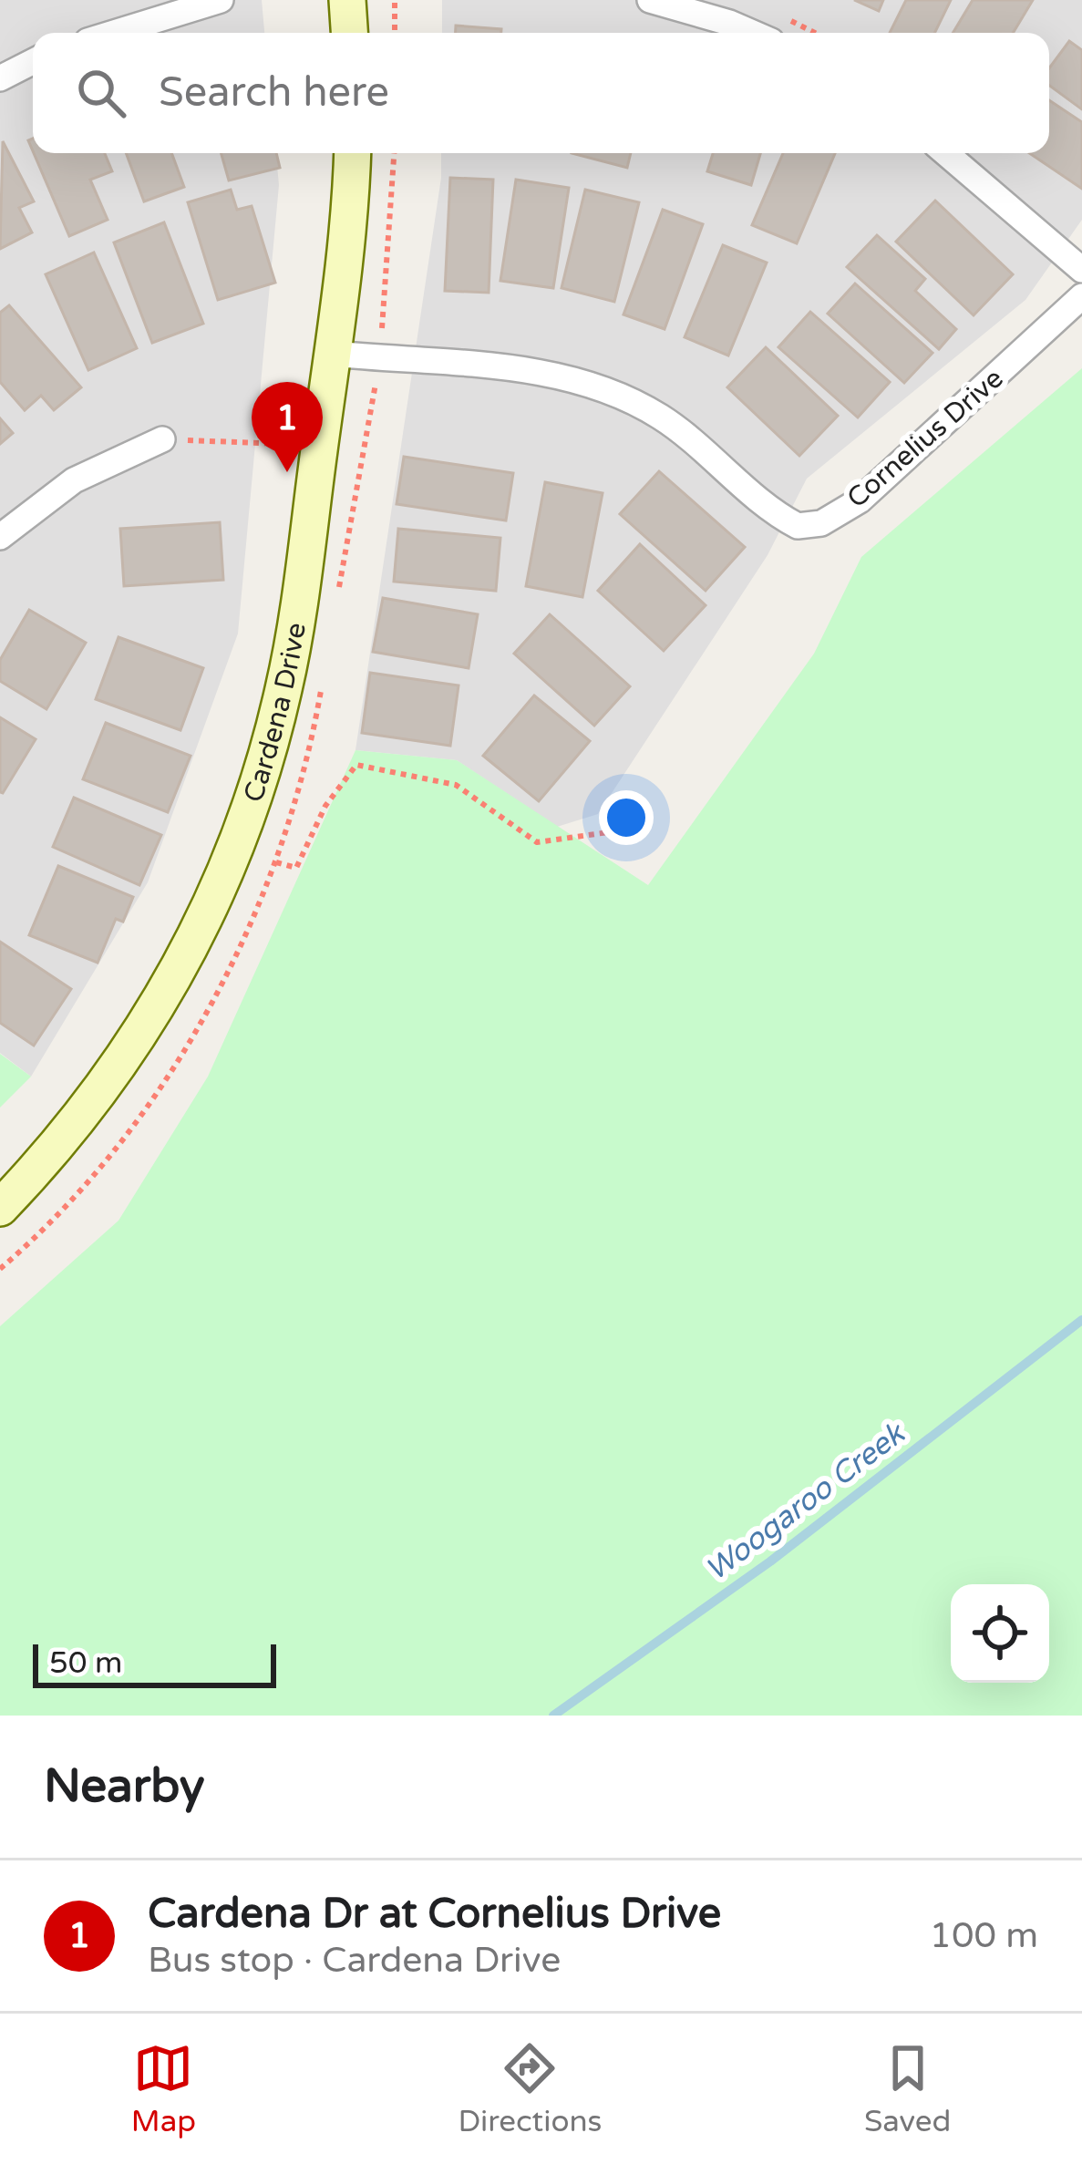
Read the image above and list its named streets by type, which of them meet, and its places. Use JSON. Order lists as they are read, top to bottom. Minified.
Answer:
{"streets":{"street":["Cornelius Drive","Cardena Drive"]},"crossings":[["Cornelius Drive","Cardena Drive"]],"water":["Woogaroo Creek"],"scale_bar":"50 m","page":{"search":"Search here","pins":"1","scale":"50 m","heading":"Nearby","list":[{"mark":"1","name":"Cardena Dr at Cornelius Drive","note":"Bus stop · Cardena Drive","value":"100 m"}],"nav":["Map","Directions","Saved"]}}
